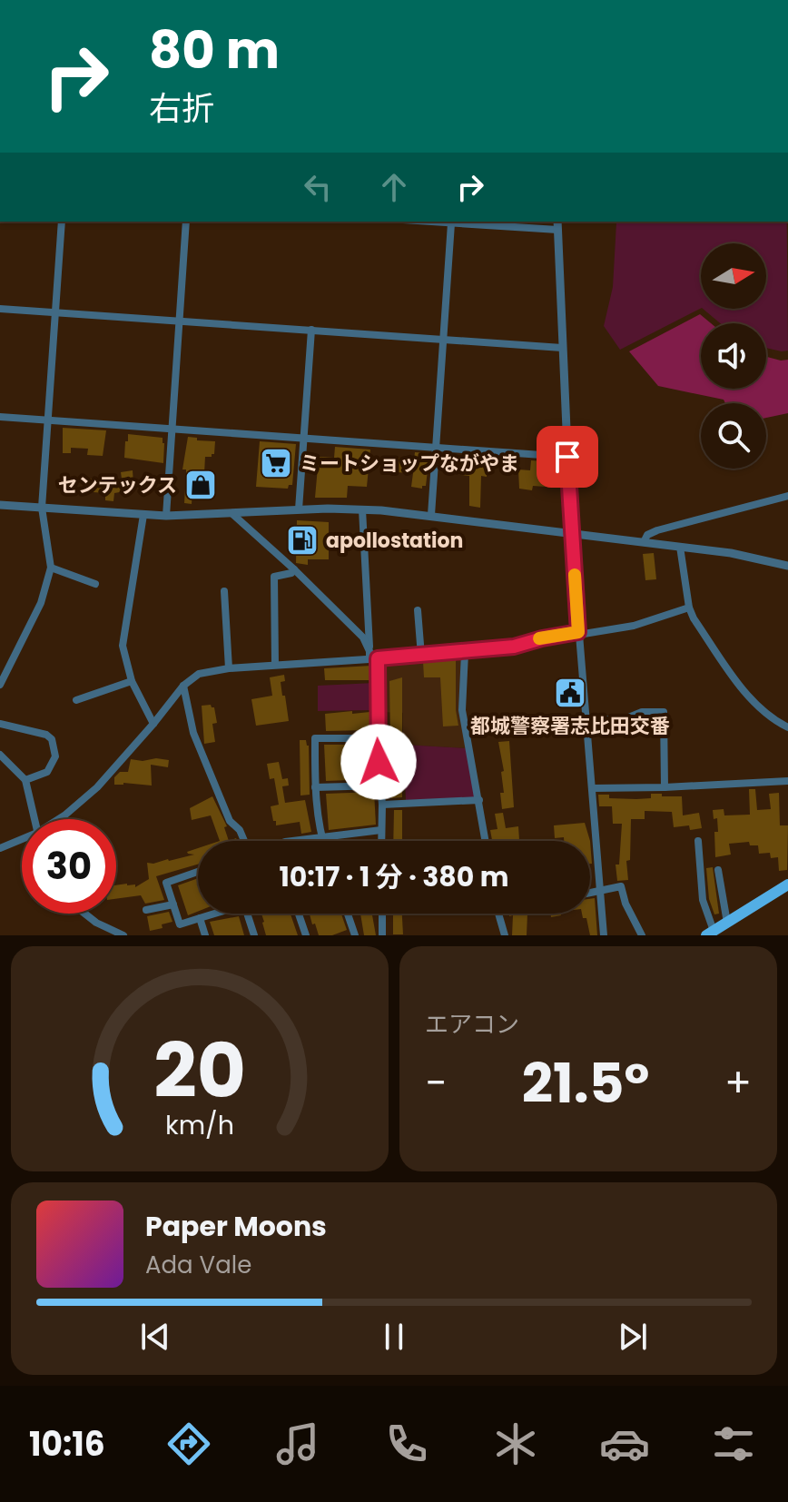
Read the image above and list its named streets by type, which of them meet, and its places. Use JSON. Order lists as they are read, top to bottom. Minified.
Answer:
{"places":{"supermarket":["ミートショップながやま"],"shop":["センテックス"],"fuel station":["apollostation"],"public building":["都城警察署志比田交番"]},"north":"right","page":{"turn":["80 m","右折"],"limit":"30","trip":"10:17 · 1 分 · 380 m","tile":"エアコン","heat":["−","21.5°","+"],"song":["Paper Moons","Ada Vale"],"tabs":"10:16","gauge":["20","km/h"]}}
